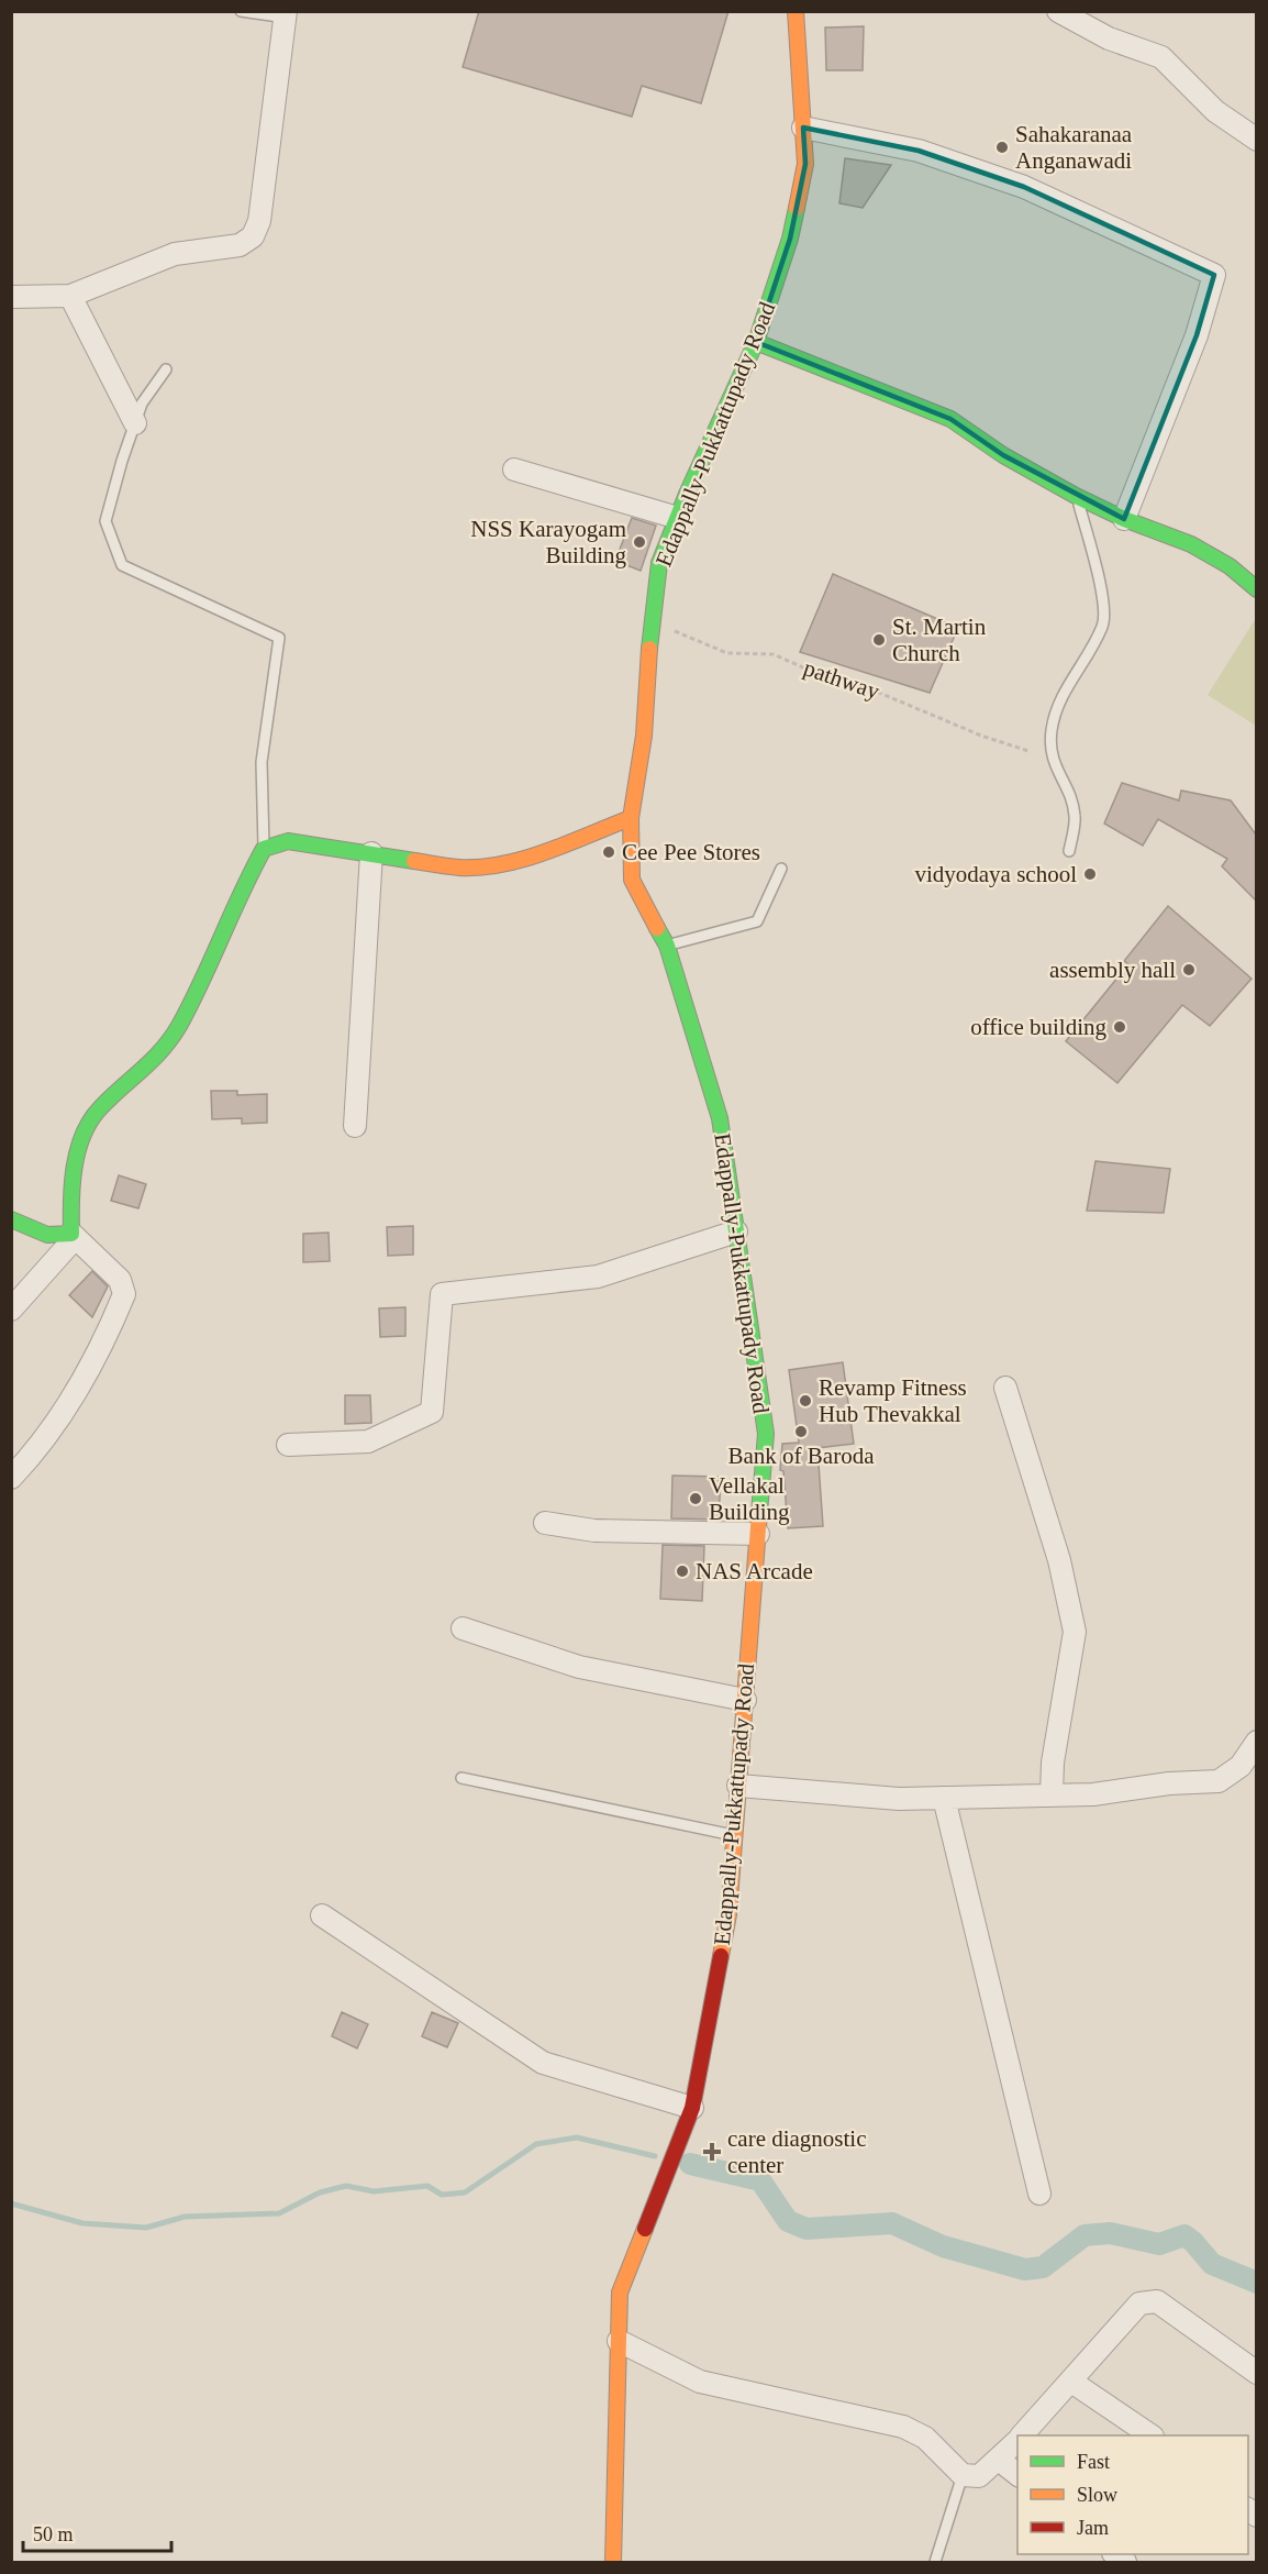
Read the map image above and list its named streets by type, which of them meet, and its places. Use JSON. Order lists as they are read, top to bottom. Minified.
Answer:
{"streets":{"main road":["Edappally-Pukkattupady Road"],"path":["pathway"]},"crossings":[["Edappally-Pukkattupady Road","pathway"]],"places":{"other":["Sahakaranaa Anganawadi","NSS Karayogam Building","St. Martin Church","Cee Pee Stores","vidyodaya school","assembly hall","office building","Revamp Fitness Hub Thevakkal","Bank of Baroda","Vellakal Building","NAS Arcade"],"health":["care diagnostic center"]},"legend":["Fast","Slow","Jam"],"scale_bar":"50 m"}
